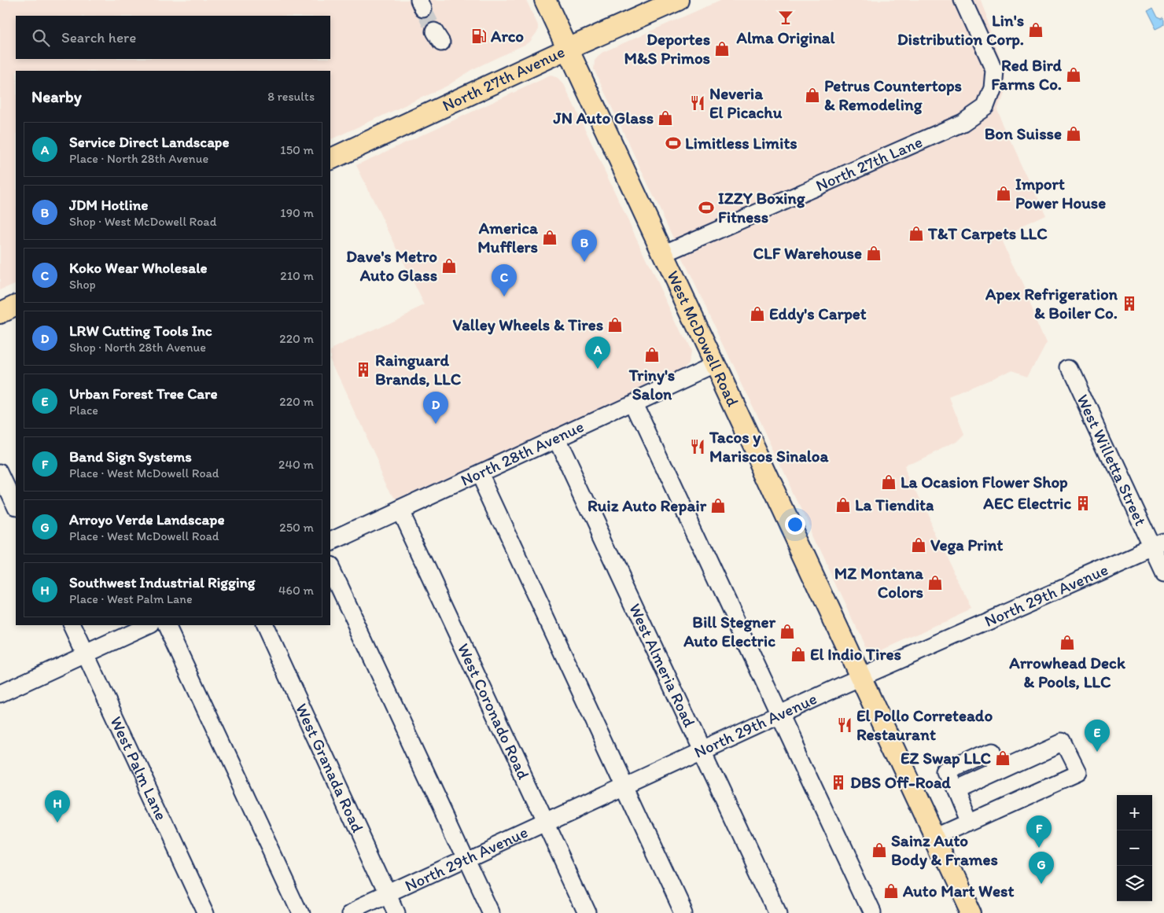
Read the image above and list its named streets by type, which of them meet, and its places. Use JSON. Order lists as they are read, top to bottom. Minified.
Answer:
{"streets":{"main road":["North 27th Avenue","West McDowell Road"],"street":["North 27th Lane","North 28th Avenue","West Willetta Street","North 29th Avenue","West Almeria Road","West Coronado Road","West Palm Lane","West Granada Road"]},"crossings":[["North 27th Avenue","West McDowell Road"],["North 27th Lane","West McDowell Road"],["West McDowell Road","North 28th Avenue"],["West McDowell Road","North 29th Avenue"],["North 28th Avenue","West Almeria Road"],["North 28th Avenue","West Coronado Road"],["West Willetta Street","North 29th Avenue"],["North 29th Avenue","West Almeria Road"],["North 29th Avenue","West Coronado Road"],["North 29th Avenue","West Granada Road"]],"places":{"bar":["Alma Original"],"shop":["Lin's Distribution Corp.","Deportes M&S Primos","Red Bird Farms Co.","Petrus Countertops & Remodeling","JN Auto Glass","Bon Suisse","Import Power House","T&T Carpets LLC","America Mufflers","CLF Warehouse","Dave's Metro Auto Glass","Eddy's Carpet","Valley Wheels & Tires","Triny's Salon","La Ocasion Flower Shop","La Tiendita","Ruiz Auto Repair","Vega Print","MZ Montana Colors","Bill Stegner Auto Electric","Arrowhead Deck & Pools, LLC","El Indio Tires","EZ Swap LLC","Sainz Auto Body & Frames","Auto Mart West"],"fuel station":["Arco"],"restaurant":["Neveria El Picachu","Tacos y Mariscos Sinaloa","El Pollo Correteado Restaurant"],"sports":["Limitless Limits","IZZY Boxing Fitness"],"building":["Apex Refrigeration & Boiler Co.","Rainguard Brands, LLC","AEC Electric","DBS Off-Road"]},"page":{"search":"Search here","heading":["Nearby","8 results"],"list":[{"mark":"A","name":"Service Direct Landscape","note":"Place · North 28th Avenue","value":"150 m"},{"mark":"B","name":"JDM Hotline","note":"Shop · West McDowell Road","value":"190 m"},{"mark":"C","name":"Koko Wear Wholesale","note":"Shop","value":"210 m"},{"mark":"D","name":"LRW Cutting Tools Inc","note":"Shop · North 28th Avenue","value":"220 m"},{"mark":"E","name":"Urban Forest Tree Care","note":"Place","value":"220 m"},{"mark":"F","name":"Band Sign Systems","note":"Place · West McDowell Road","value":"240 m"},{"mark":"G","name":"Arroyo Verde Landscape","note":"Place · West McDowell Road","value":"250 m"},{"mark":"H","name":"Southwest Industrial Rigging","note":"Place · West Palm Lane","value":"460 m"}],"pins":["B","C","A","D","E","H","F","G"],"map_buttons":["+","−"]}}
